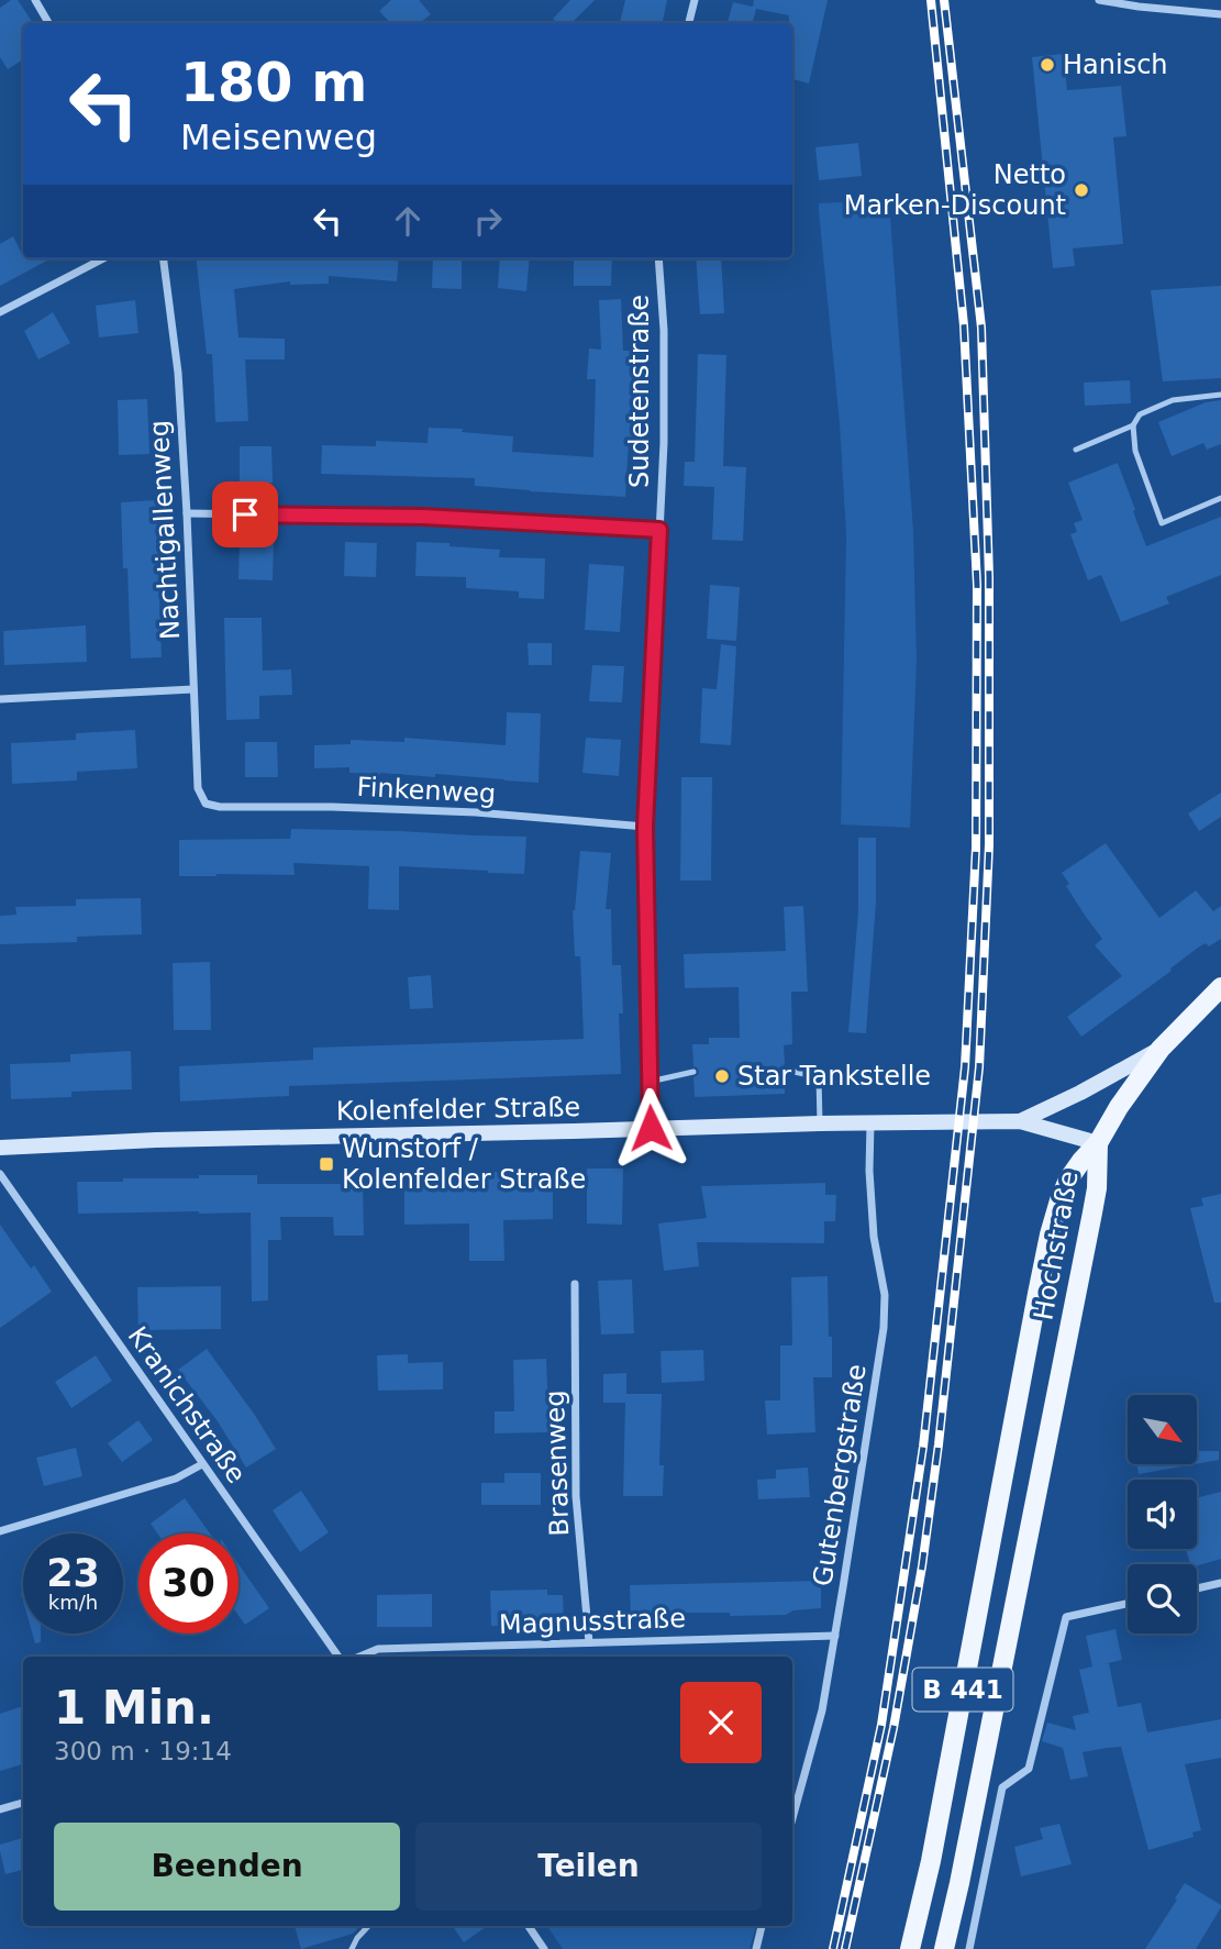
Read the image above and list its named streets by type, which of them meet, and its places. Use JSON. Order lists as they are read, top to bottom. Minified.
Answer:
{"streets":{"main road":["Kolenfelder Straße","Hochstraße","B 441"],"street":["Sudetenstraße","Nachtigallenweg","Finkenweg","Kranichstraße","Brasenweg","Gutenbergstraße","Magnusstraße"]},"crossings":[["Sudetenstraße","Finkenweg"],["Sudetenstraße","Kolenfelder Straße"],["Nachtigallenweg","Finkenweg"],["Kolenfelder Straße","Hochstraße"],["Kolenfelder Straße","Gutenbergstraße"],["Kolenfelder Straße","B 441"],["Hochstraße","B 441"],["Brasenweg","Magnusstraße"],["Gutenbergstraße","Magnusstraße"]],"places":{"other":["Hanisch","Netto Marken-Discount","Star Tankstelle"],"transit":["Wunstorf / Kolenfelder Straße"]},"north":"bottom right","page":{"turn":["180 m","Meisenweg"],"speed":"23 km/h","limit":"30","heading":["1 Min.","300 m · 19:14"],"buttons":["Beenden","Teilen"]}}
